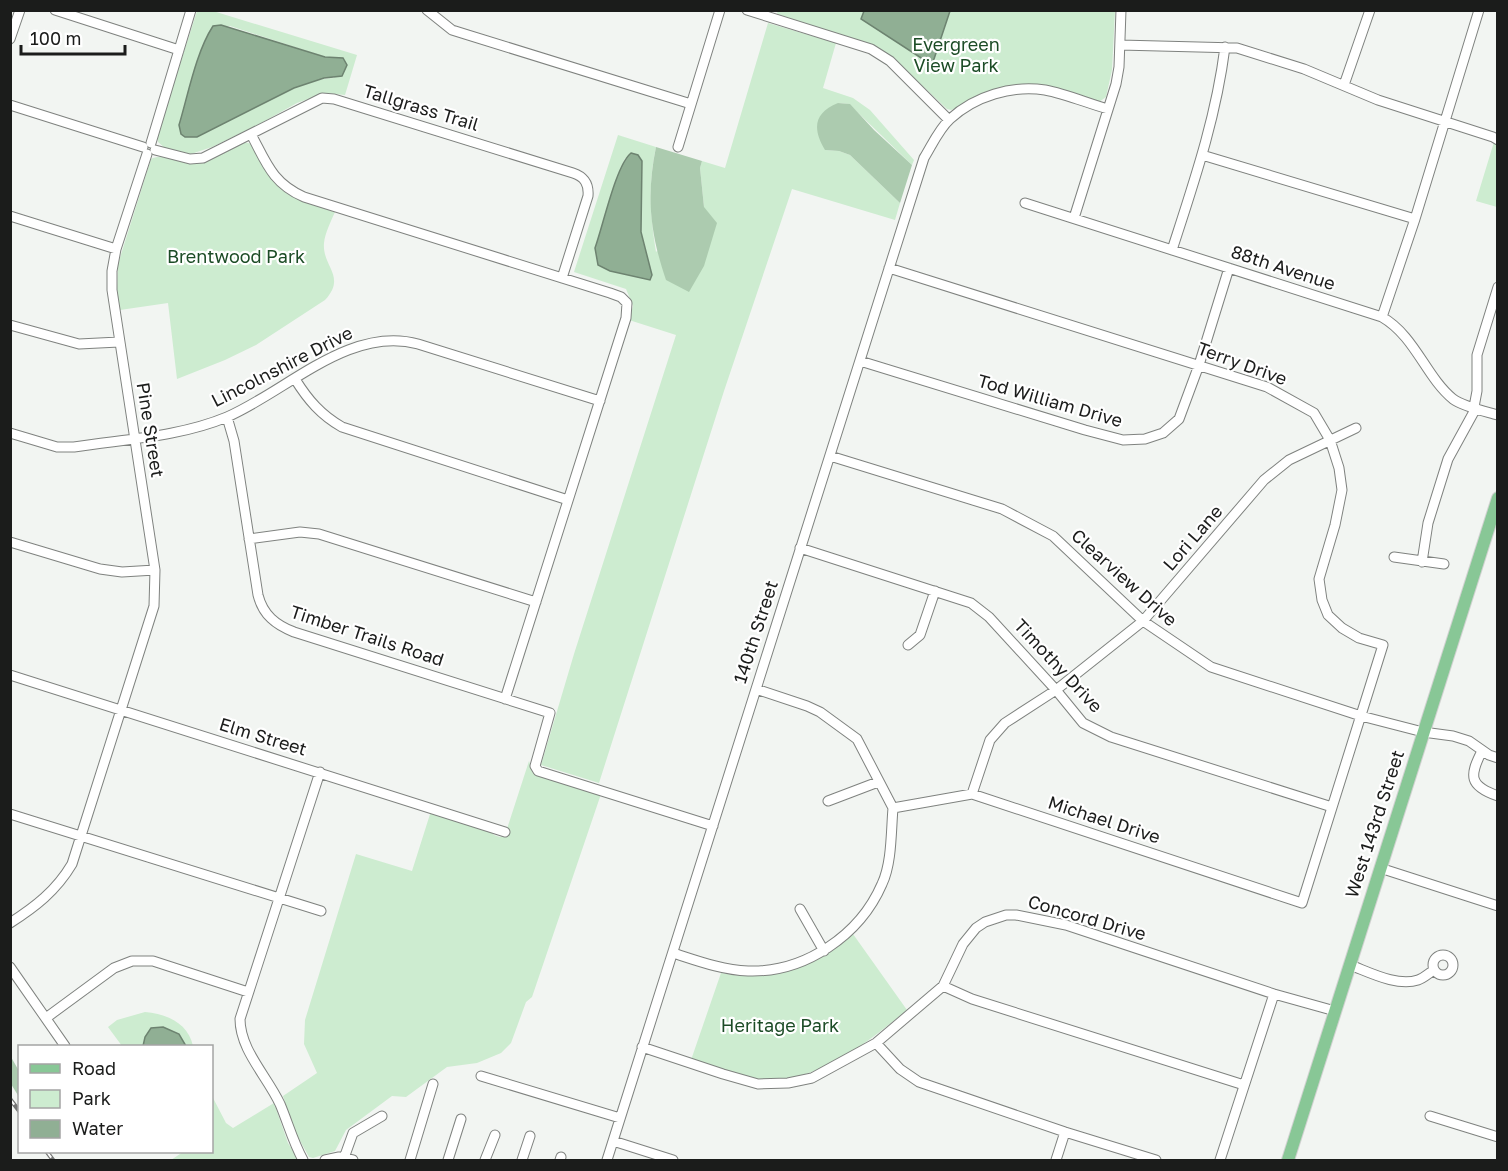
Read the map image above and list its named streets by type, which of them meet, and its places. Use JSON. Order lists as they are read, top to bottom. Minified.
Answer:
{"streets":{"main road":["West 143rd Street"],"street":["Tallgrass Trail","88th Avenue","Terry Drive","Lincolnshire Drive","Tod William Drive","Pine Street","Lori Lane","Clearview Drive","140th Street","Timber Trails Road","Timothy Drive","Elm Street","Michael Drive","Concord Drive"]},"crossings":[["Tallgrass Trail","Pine Street"],["88th Avenue","Tod William Drive"],["Terry Drive","Tod William Drive"],["Terry Drive","Lori Lane"],["Terry Drive","Clearview Drive"],["Terry Drive","140th Street"],["Lincolnshire Drive","Pine Street"],["Lincolnshire Drive","Timber Trails Road"],["Tod William Drive","140th Street"],["Pine Street","Elm Street"],["Lori Lane","Clearview Drive"],["Lori Lane","Timothy Drive"],["Lori Lane","Michael Drive"],["Clearview Drive","140th Street"],["Clearview Drive","West 143rd Street"],["140th Street","Timber Trails Road"],["140th Street","Timothy Drive"],["140th Street","Concord Drive"],["Timothy Drive","Michael Drive"],["West 143rd Street","Concord Drive"]],"parks":["Evergreen View Park","Brentwood Park","Heritage Park"],"legend":["Road","Park","Water"],"scale_bar":"100 m"}
